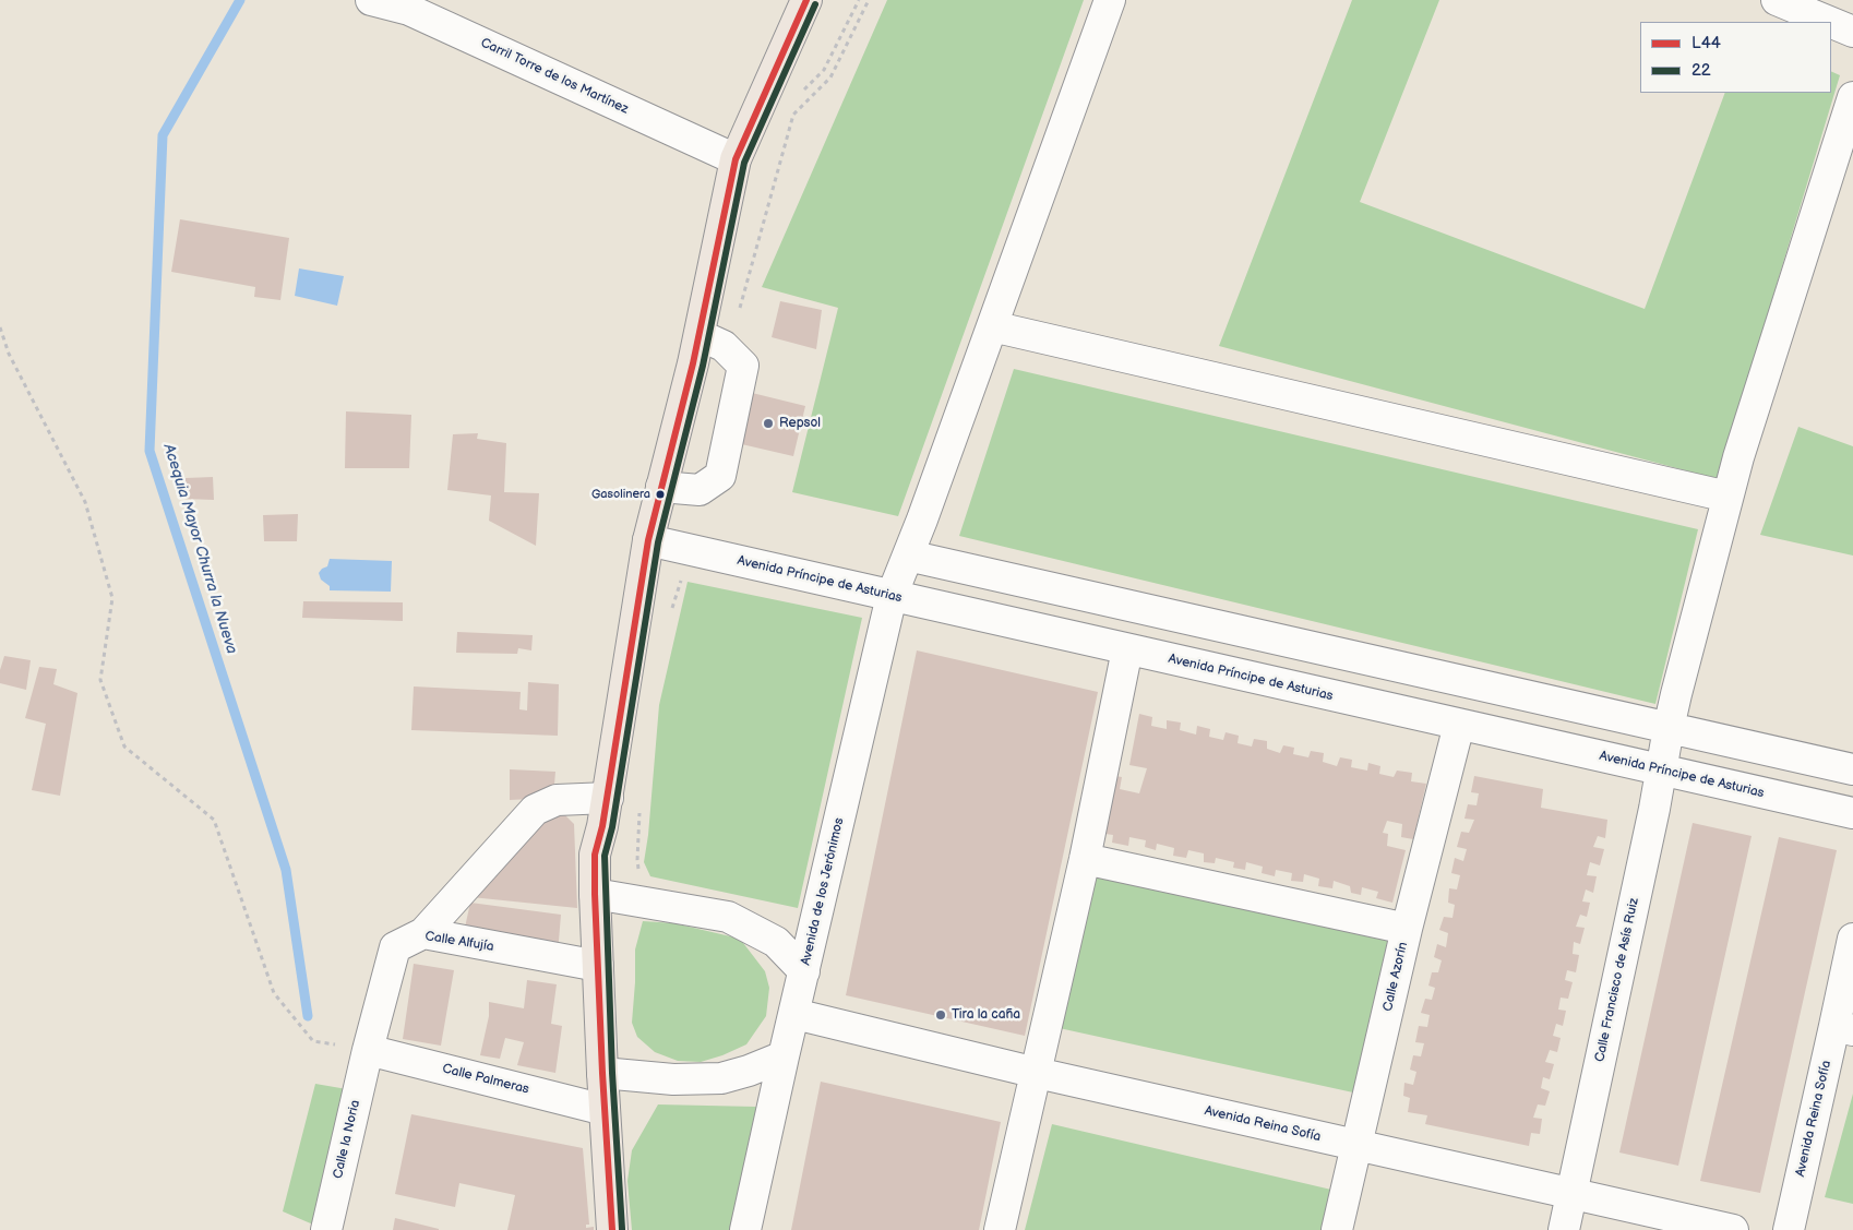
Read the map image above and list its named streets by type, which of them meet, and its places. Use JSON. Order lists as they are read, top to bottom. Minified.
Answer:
{"streets":{"street":["Carril Torre de los Martínez","Avenida Príncipe de Asturias","Avenida de los Jerónimos","Calle Alfujía","Calle Azorín","Calle Francisco de Asís Ruiz","Calle Palmeras","Avenida Reina Sofía","Calle la Noria"]},"crossings":[["Avenida Príncipe de Asturias","Avenida de los Jerónimos"],["Avenida Príncipe de Asturias","Calle Azorín"],["Avenida Príncipe de Asturias","Calle Francisco de Asís Ruiz"],["Avenida de los Jerónimos","Avenida Reina Sofía"],["Calle Alfujía","Calle Palmeras"],["Calle Alfujía","Calle la Noria"],["Calle Azorín","Avenida Reina Sofía"],["Calle Francisco de Asís Ruiz","Avenida Reina Sofía"],["Calle Palmeras","Calle la Noria"]],"water":["Acequia Mayor Churra la Nueva"],"places":["Repsol","Gasolinera","Tira la caña"],"lines":["transit line L44","transit line 22"],"legend":["L44","22"]}
